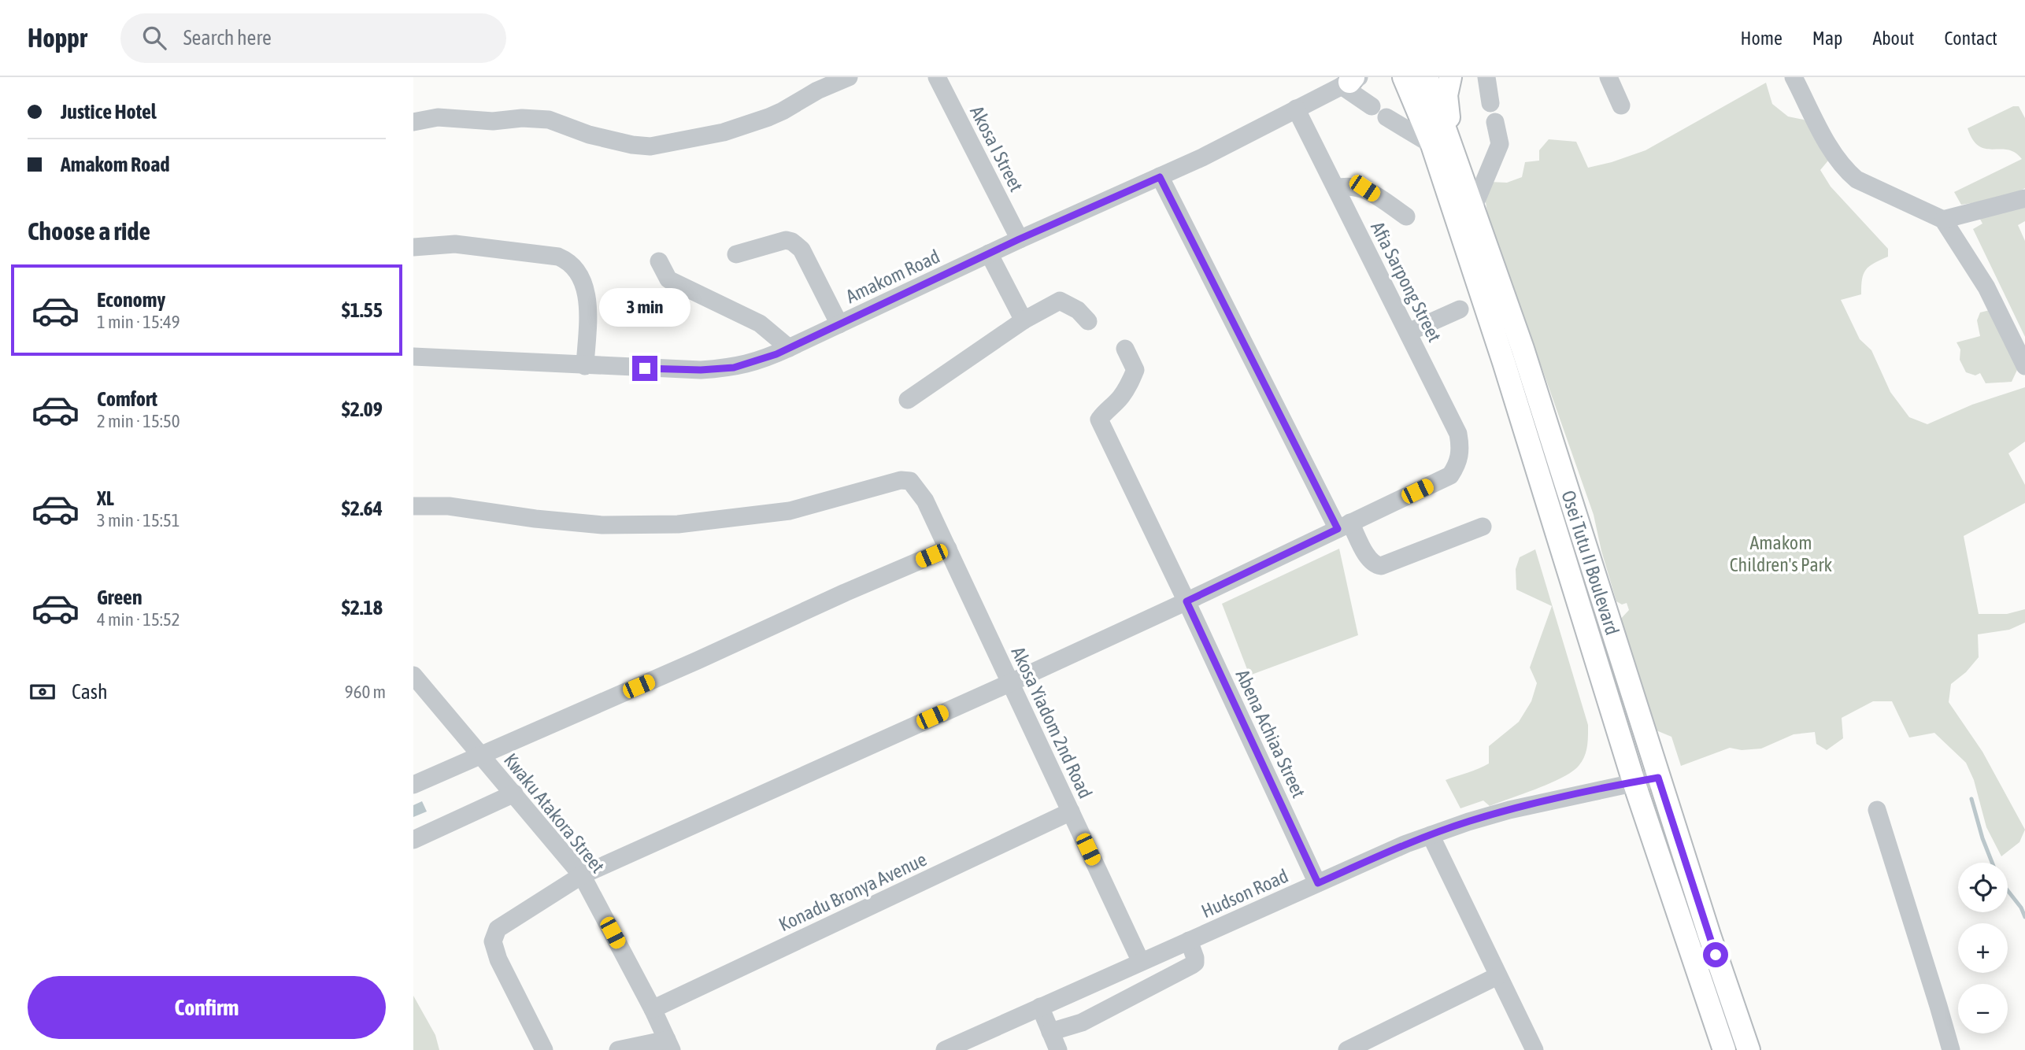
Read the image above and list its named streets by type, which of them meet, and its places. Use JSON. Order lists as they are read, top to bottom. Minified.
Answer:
{"streets":{"main road":["Osei Tutu II Boulevard"],"street":["Akosa I Street","Amakom Road","Afia Sarpong Street","Akosa Yiadom 2nd Road","Abena Achiaa Street","Kwaku Atakora Street","Konadu Bronya Avenue","Hudson Road"]},"crossings":[["Akosa I Street","Amakom Road"],["Amakom Road","Afia Sarpong Street"],["Osei Tutu II Boulevard","Hudson Road"],["Akosa Yiadom 2nd Road","Konadu Bronya Avenue"],["Akosa Yiadom 2nd Road","Hudson Road"],["Abena Achiaa Street","Hudson Road"],["Kwaku Atakora Street","Konadu Bronya Avenue"]],"parks":["Amakom Children's Park"],"page":{"header":"Hoppr","search":"Search here","nav":["Home","Map","About","Contact"],"banner":["Justice Hotel","Amakom Road"],"heading":"Choose a ride","list":[{"name":"Economy","note":"1 min · 15:49","value":"$1.55"},{"name":"Comfort","note":"2 min · 15:50","value":"$2.09"},{"name":"XL","note":"3 min · 15:51","value":"$2.64"},{"name":"Green","note":"4 min · 15:52","value":"$2.18"}],"bubble":"3 min","pay":["Cash","960 m"],"map_buttons":["+","−"],"buttons":"Confirm"}}
